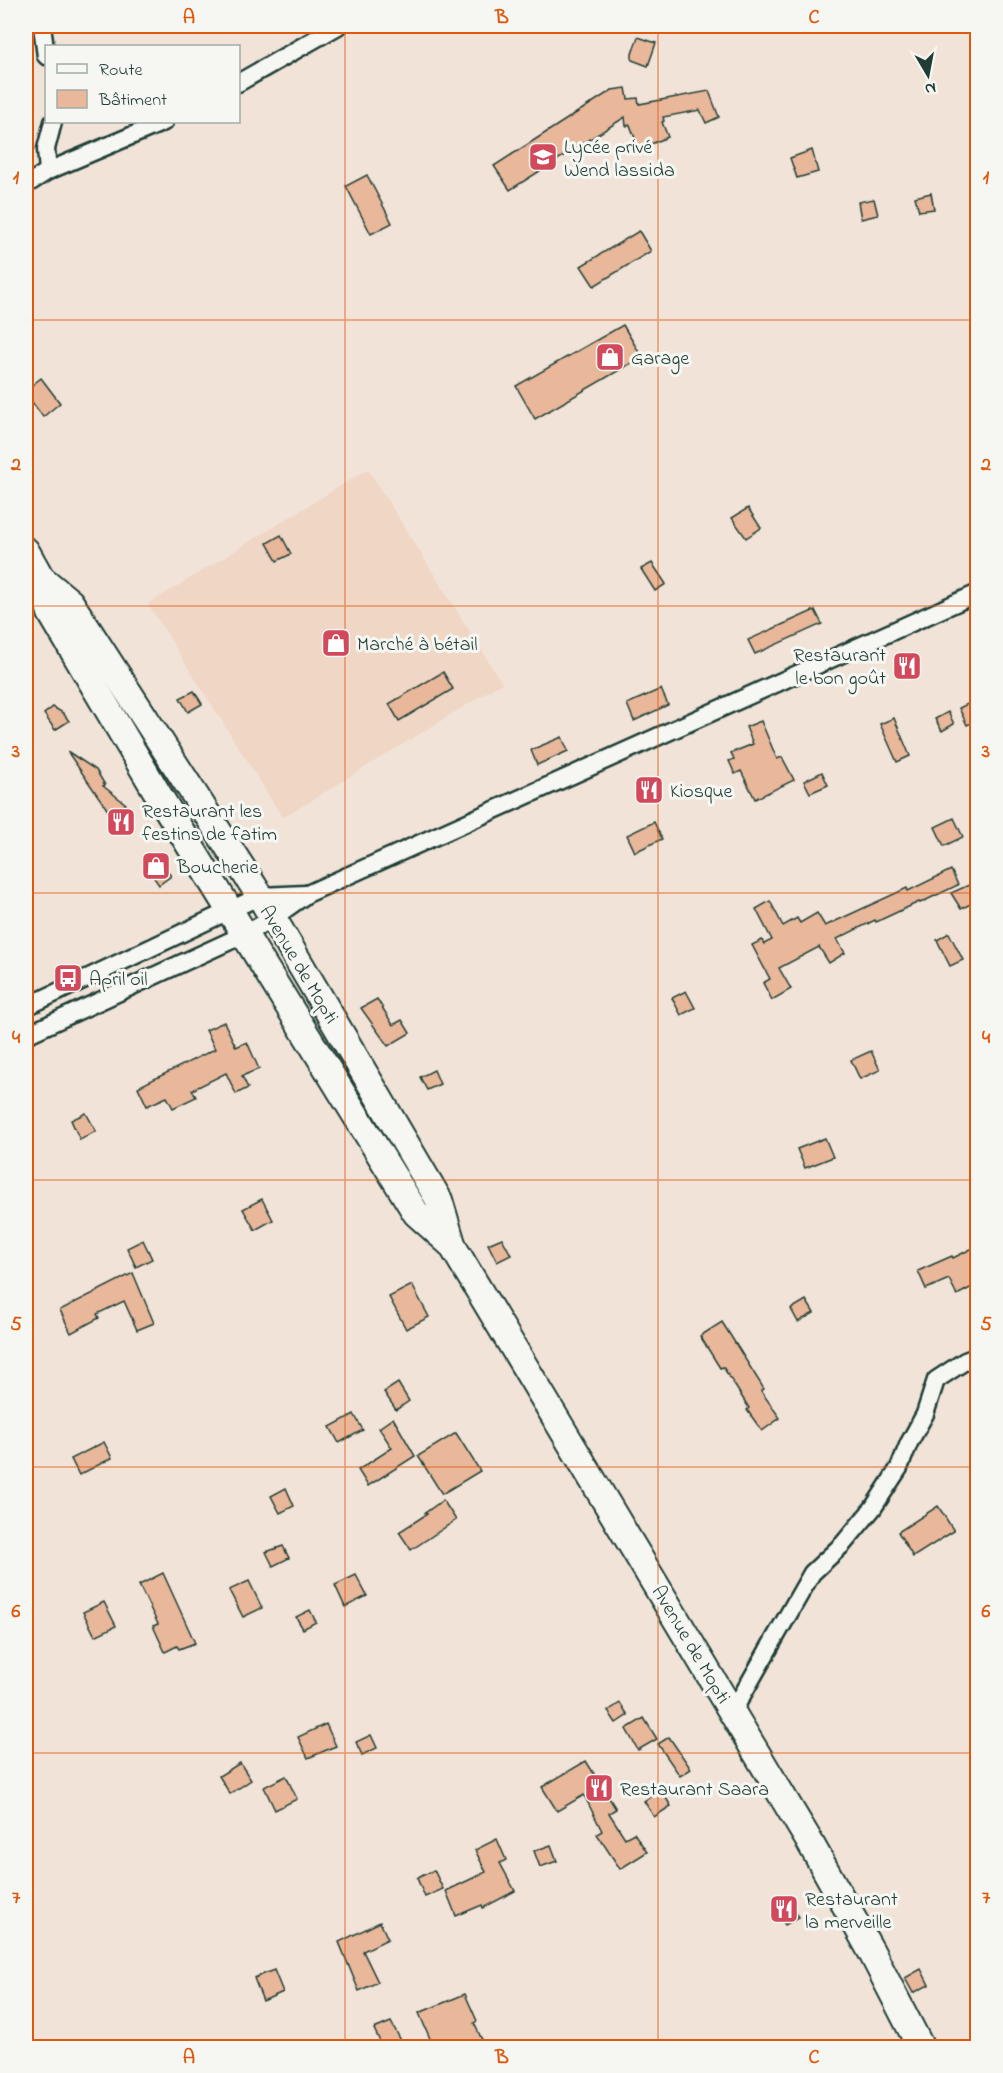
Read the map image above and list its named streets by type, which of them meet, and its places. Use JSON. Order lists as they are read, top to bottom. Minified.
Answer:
{"streets":{"main road":["Avenue de Mopti"]},"places":{"school or university":["Lycée privé Wend lassida"],"shop":["Garage","Marché à bétail","Boucherie"],"restaurant":["Restaurant le bon goût","Kiosque","Restaurant les festins de fatim","Restaurant Saara","Restaurant la merveille"],"bus stop":["April oil"]},"legend":["Route","Bâtiment"],"north":"bottom","grid":{"columns":["A","B","C"],"rows":["1","2","3","4","5","6","7"]}}
